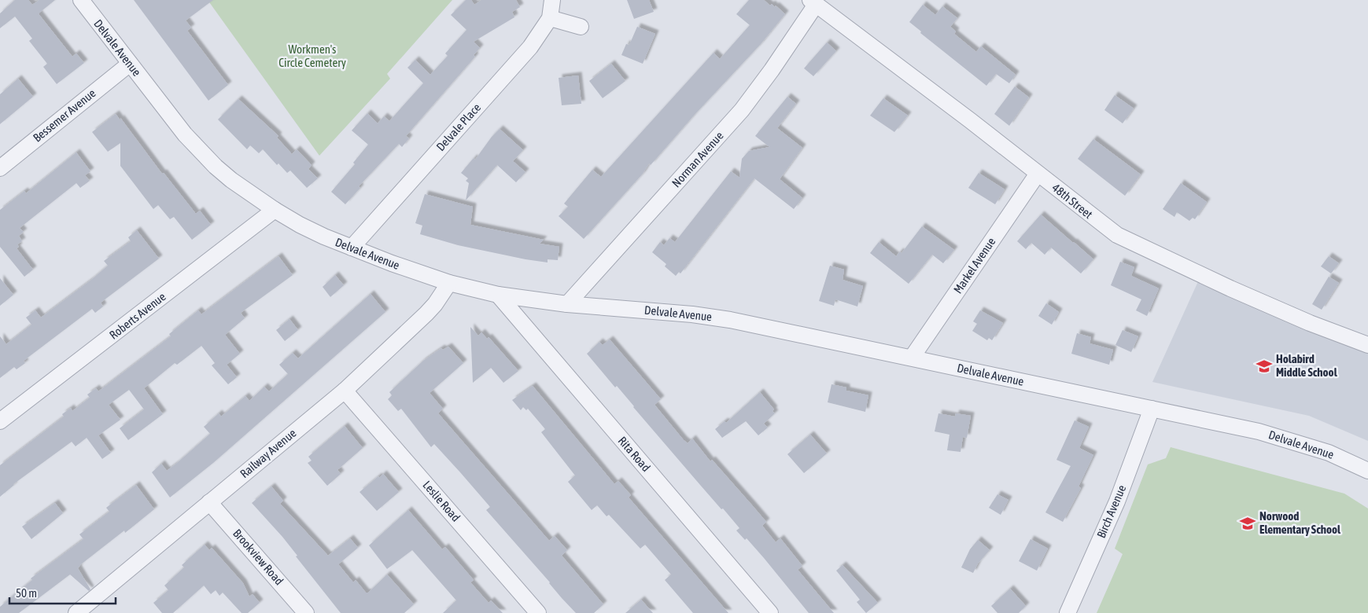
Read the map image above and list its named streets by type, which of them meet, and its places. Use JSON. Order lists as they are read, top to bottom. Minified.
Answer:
{"streets":{"street":["Delvale Avenue","Bessemer Avenue","Delvale Place","Norman Avenue","48th Street","Markel Avenue","Roberts Avenue","Railway Avenue","Rita Road","Leslie Road","Birch Avenue","Brookview Road"]},"crossings":[["Delvale Avenue","Bessemer Avenue"],["Delvale Avenue","Delvale Place"],["Delvale Avenue","Norman Avenue"],["Delvale Avenue","Markel Avenue"],["Delvale Avenue","Roberts Avenue"],["Delvale Avenue","Railway Avenue"],["Delvale Avenue","Rita Road"],["Delvale Avenue","Birch Avenue"],["Norman Avenue","48th Street"],["48th Street","Markel Avenue"],["Railway Avenue","Leslie Road"],["Railway Avenue","Brookview Road"]],"parks":["Workmen's Circle Cemetery"],"places":{"school or university":["Holabird Middle School","Norwood Elementary School"]},"scale_bar":"50 m"}
